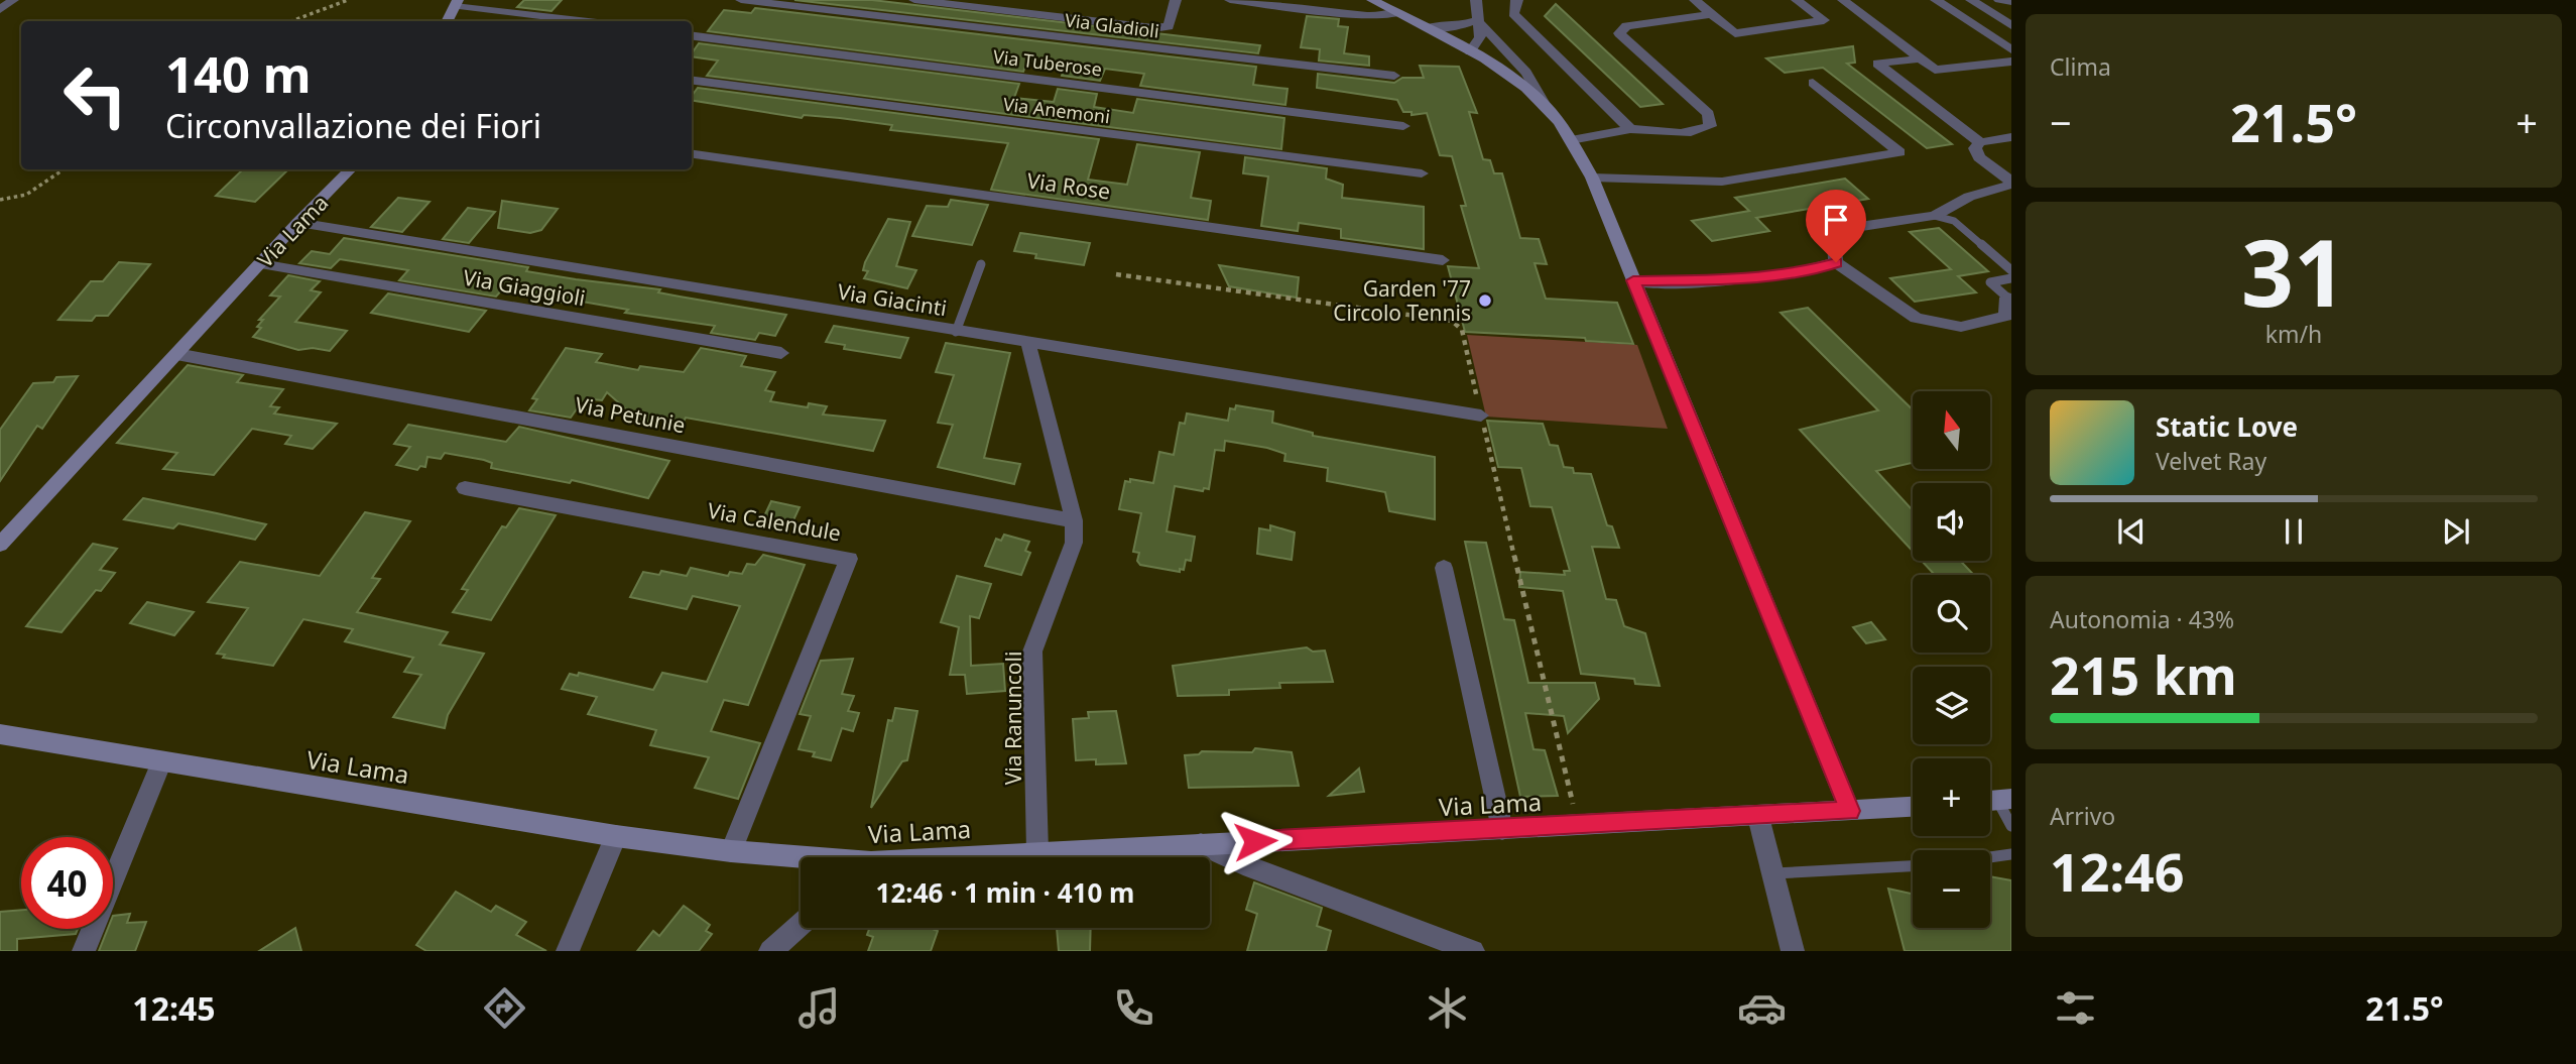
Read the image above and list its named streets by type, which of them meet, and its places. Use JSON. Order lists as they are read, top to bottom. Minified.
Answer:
{"streets":{"street":["Via Gladioli","Via Tuberose","Via Anemoni","Via Rose","Via Lama","Via Giaggioli","Via Giacinti","Via Petunie","Via Calendule","Via Ranuncoli"]},"crossings":[["Via Lama","Via Giaggioli"],["Via Lama","Via Giacinti"],["Via Lama","Via Petunie"],["Via Lama","Via Calendule"],["Via Lama","Via Ranuncoli"],["Via Giacinti","Via Ranuncoli"],["Via Petunie","Via Ranuncoli"]],"places":["Garden '77 Circolo Tennis"],"north":"top","page":{"tile":["Clima",["31","km/h"],["Autonomia · 43%","215 km"],["Arrivo","12:46"]],"turn":["140 m","Circonvallazione dei Fiori"],"heat":["−","21.5°","+"],"map_buttons":["+","−"],"song":["Static Love","Velvet Ray"],"limit":"40","trip":"12:46 · 1 min · 410 m","tabs":["12:45","21.5°"]}}
